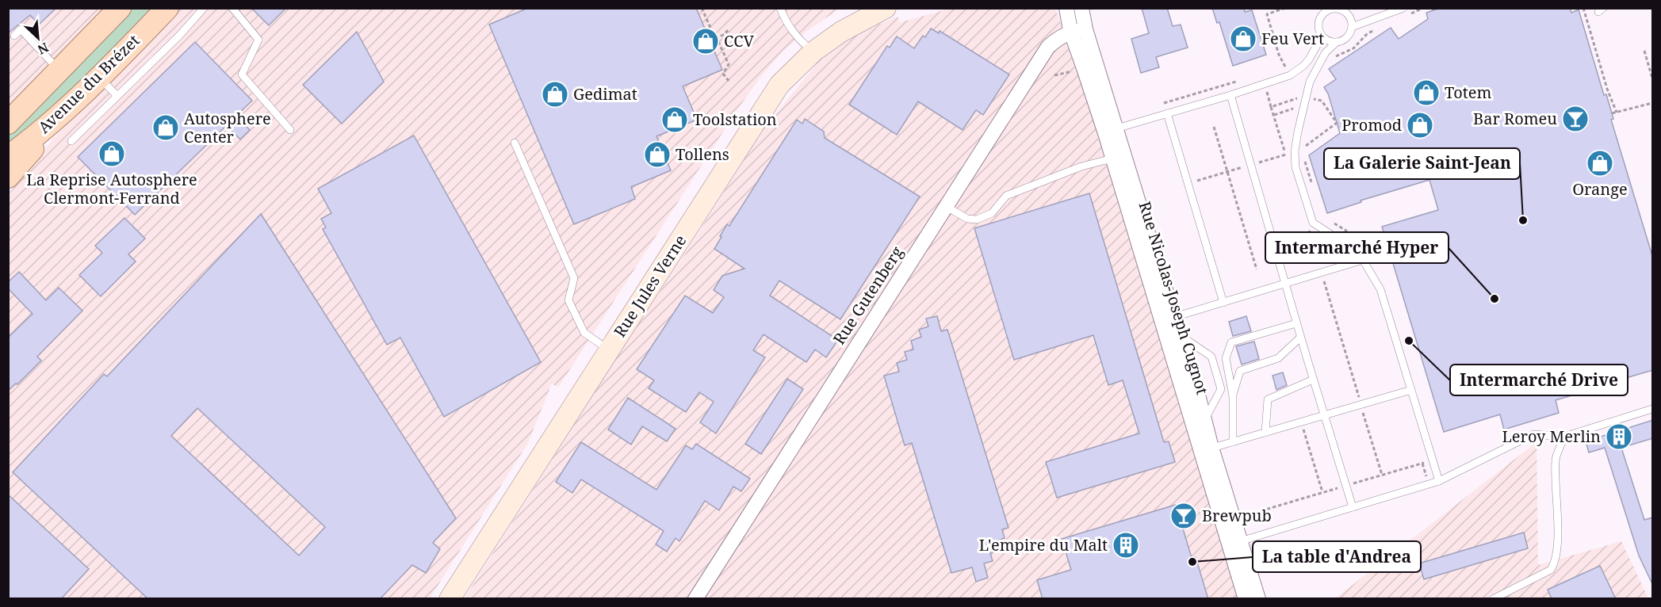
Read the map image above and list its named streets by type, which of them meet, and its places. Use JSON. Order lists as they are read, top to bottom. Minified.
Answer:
{"streets":{"main road":["Avenue du Brézet","Rue Jules Verne"],"street":["Rue Gutenberg","Rue Nicolas-Joseph Cugnot"]},"crossings":[["Rue Gutenberg","Rue Nicolas-Joseph Cugnot"]],"places":{"shop":["Feu Vert","CCV","Totem","Gedimat","Toolstation","Promod","Autosphere Center","La Reprise Autosphere Clermont-Ferrand","Tollens","Orange"],"bar":["Bar Romeu","Brewpub"],"other":["La Galerie Saint-Jean","Intermarché Hyper","Intermarché Drive","La table d'Andrea"],"building":["Leroy Merlin","L'empire du Malt"]},"north":"bottom right"}
